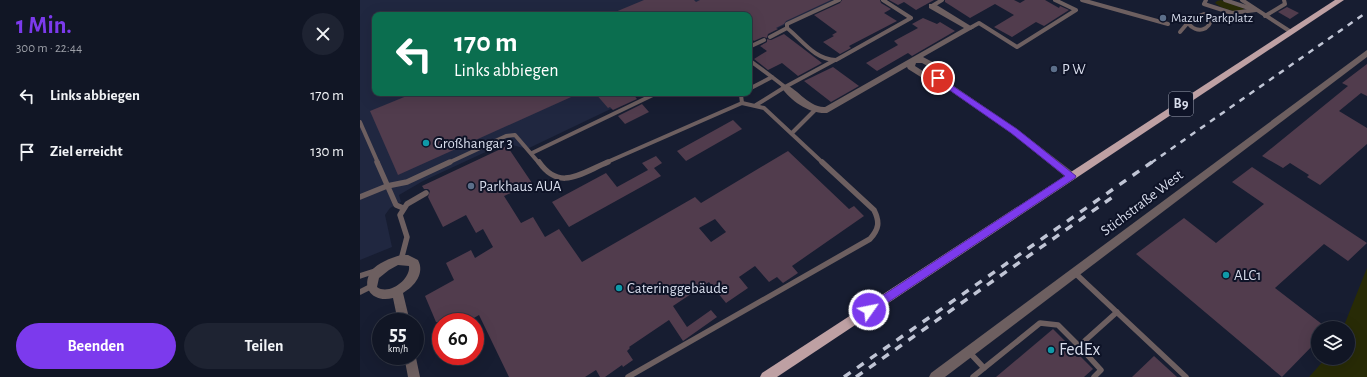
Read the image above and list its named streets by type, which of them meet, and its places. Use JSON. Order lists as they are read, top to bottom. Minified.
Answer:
{"streets":{"main road":["B9"],"street":["Stichstraße West"]},"places":["Mazur Parkplatz","P W","Großhangar 3","Parkhaus AUA","ALC1","Cateringgebäude","FedEx"],"page":{"heading":["1 Min.","300 m · 22:44"],"turn":["170 m","Links abbiegen"],"list":[{"name":"Links abbiegen","value":"170 m"},{"name":"Ziel erreicht","value":"130 m"}],"speed":"55 km/h","limit":"60","buttons":["Beenden","Teilen"]}}
